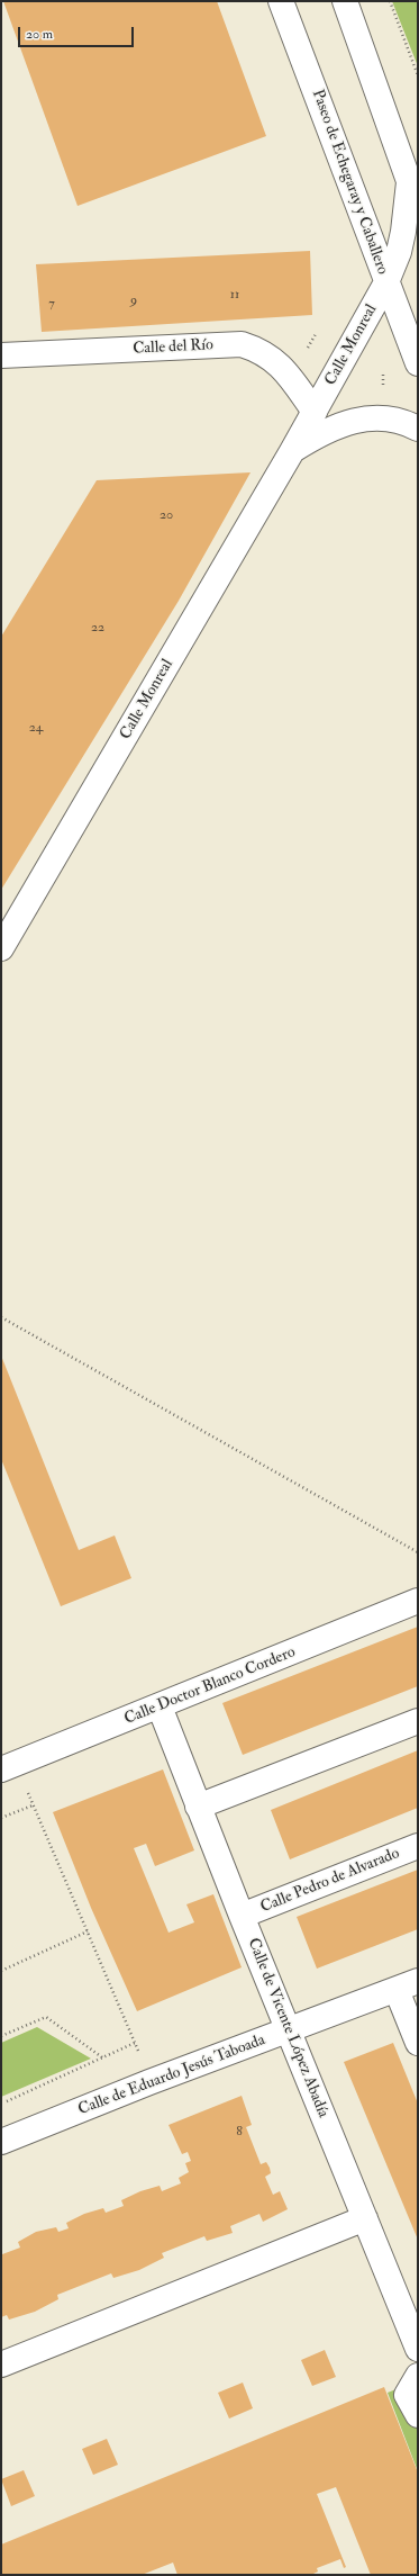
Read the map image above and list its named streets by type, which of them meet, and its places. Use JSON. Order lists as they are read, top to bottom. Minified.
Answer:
{"streets":{"street":["Paseo de Echegaray y Caballero","Calle Monreal","Calle del Río","Calle Doctor Blanco Cordero","Calle Pedro de Alvarado","Calle de Vicente López Abadía","Calle de Eduardo Jesús Taboada"]},"crossings":[["Paseo de Echegaray y Caballero","Calle Monreal"],["Calle Monreal","Calle del Río"],["Calle Doctor Blanco Cordero","Calle de Vicente López Abadía"],["Calle Pedro de Alvarado","Calle de Vicente López Abadía"],["Calle de Vicente López Abadía","Calle de Eduardo Jesús Taboada"]],"house_numbers":["11","9","7","20","22","24","8"],"scale_bar":"20 m"}
